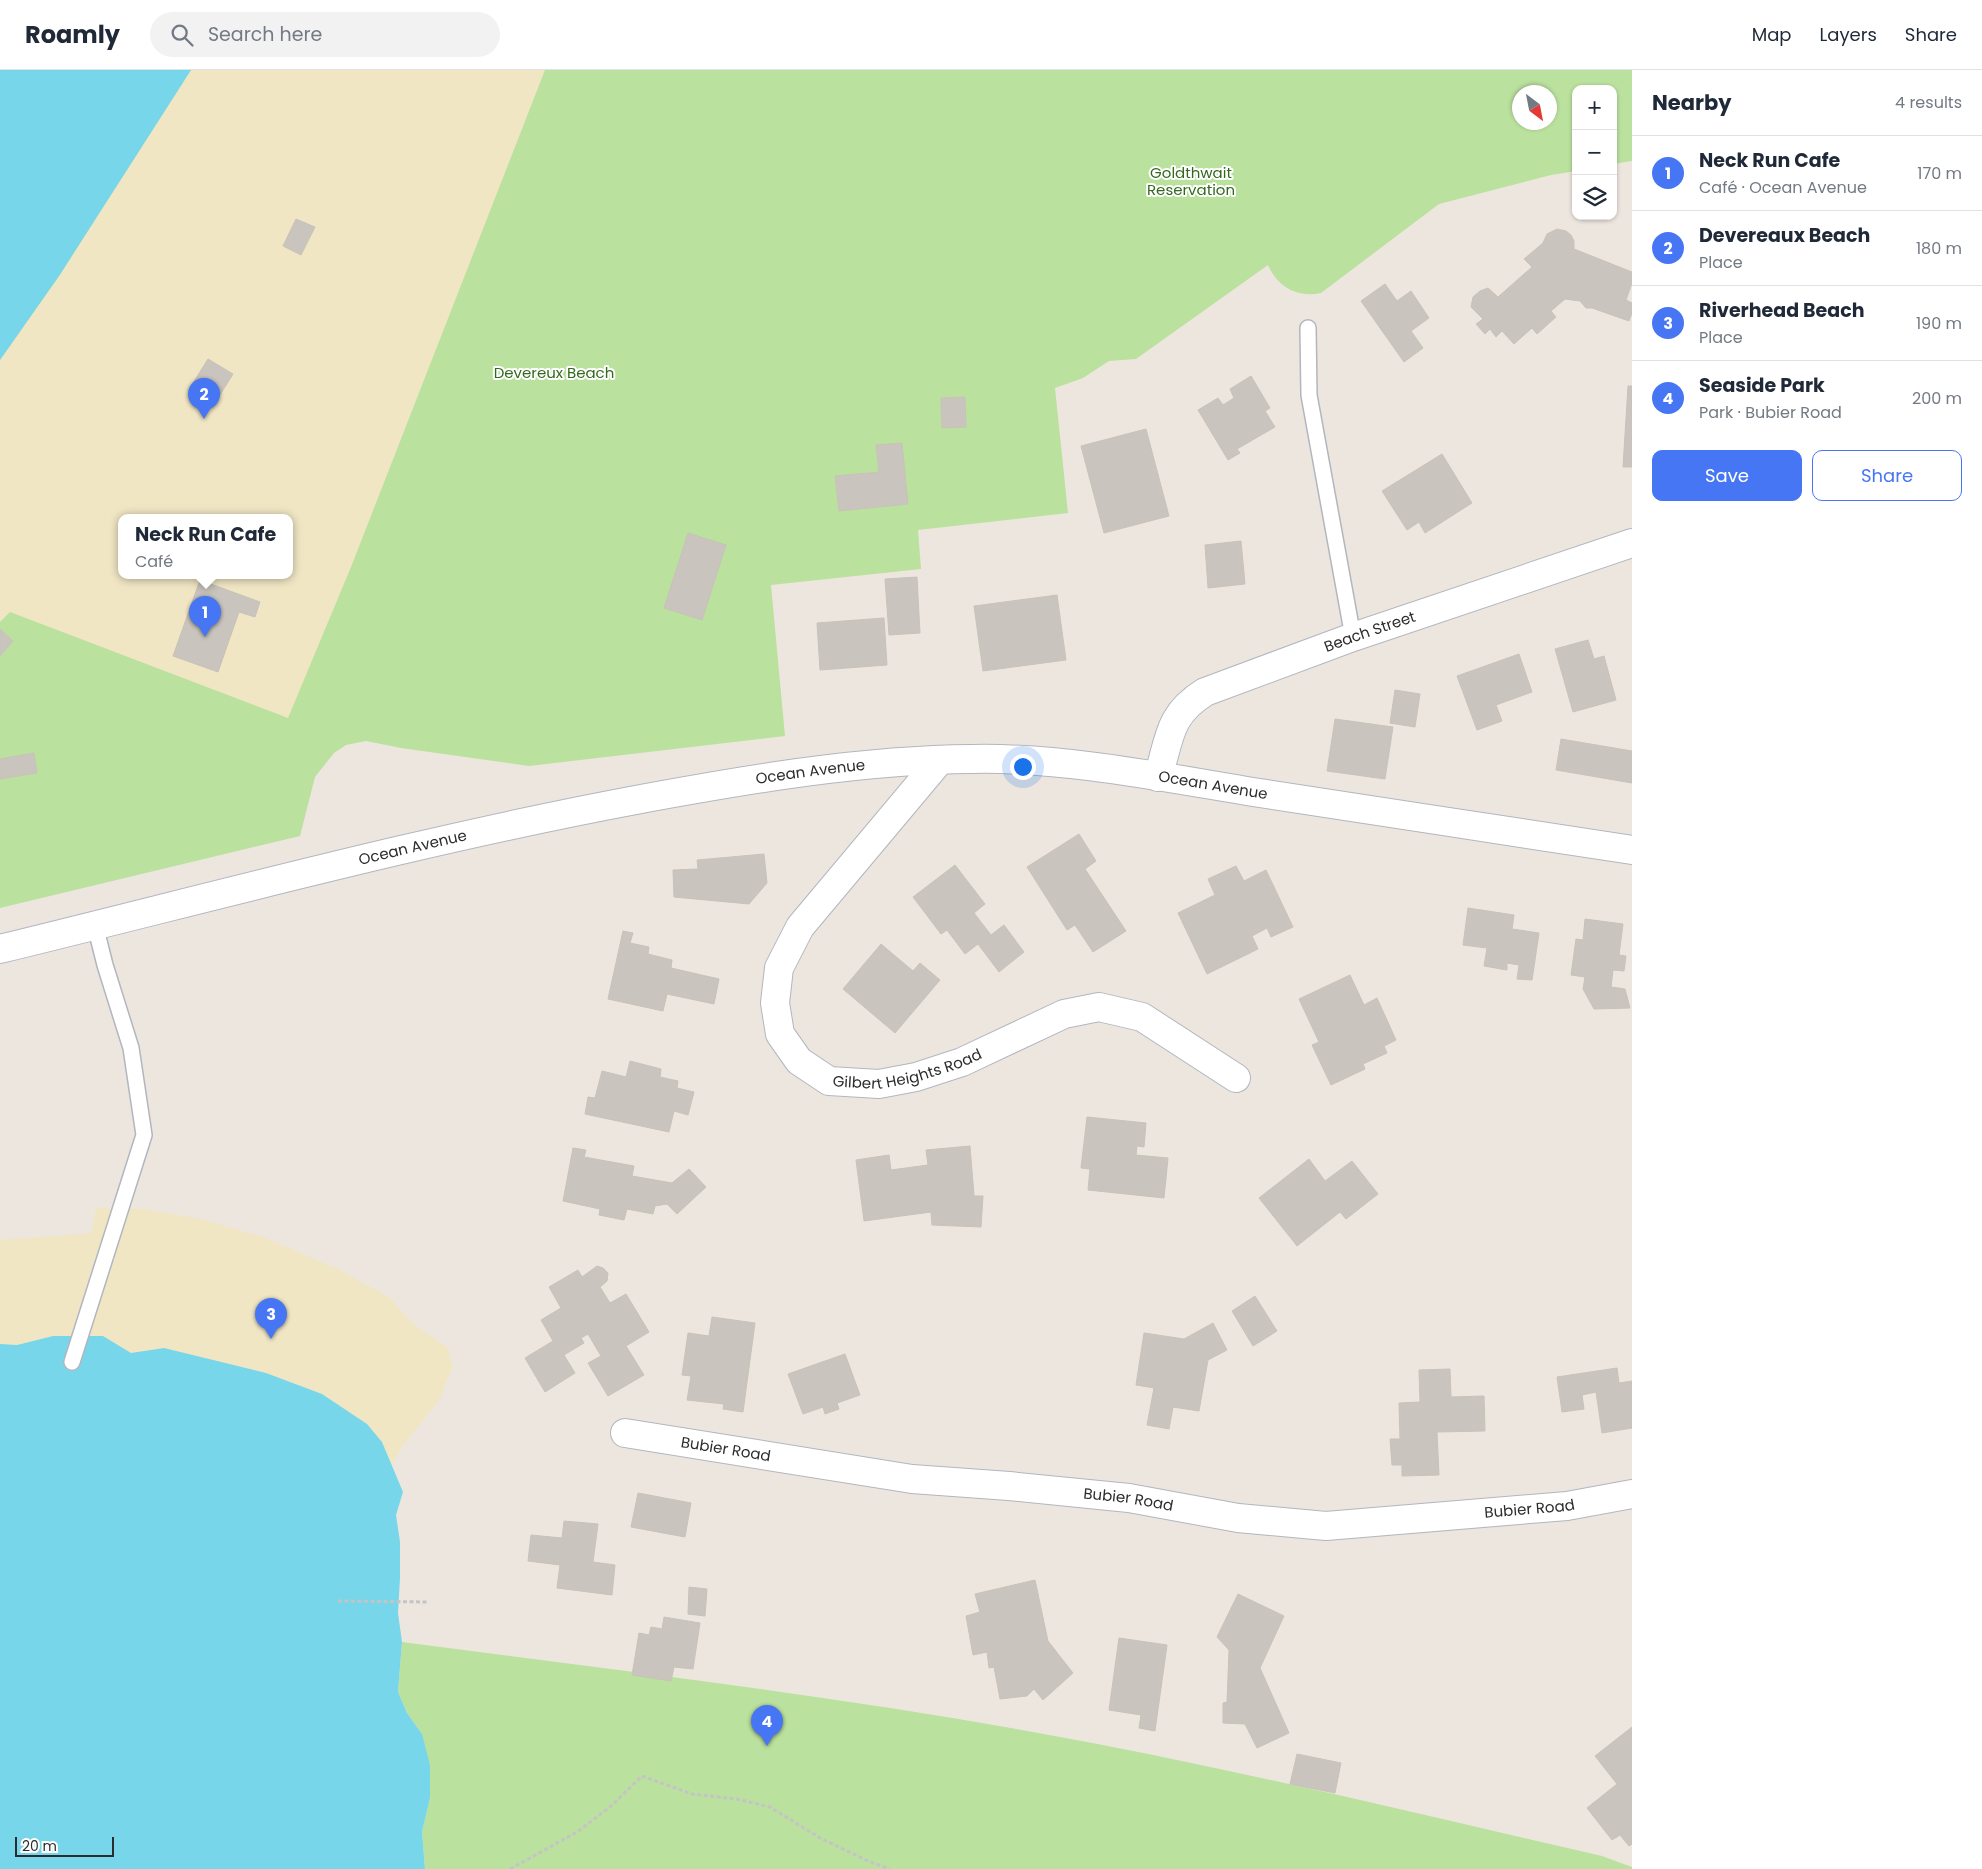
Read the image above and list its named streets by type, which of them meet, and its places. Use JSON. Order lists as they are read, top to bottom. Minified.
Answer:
{"streets":{"street":["Beach Street","Ocean Avenue","Gilbert Heights Road","Bubier Road"]},"crossings":[["Beach Street","Ocean Avenue"],["Ocean Avenue","Gilbert Heights Road"]],"parks":["Goldthwait Reservation","Devereux Beach"],"scale_bar":"20 m","north":"bottom right","page":{"header":"Roamly","search":"Search here","nav":["Map","Layers","Share"],"heading":["Nearby","4 results"],"map_buttons":["+","−"],"list":[{"mark":"1","name":"Neck Run Cafe","note":"Café · Ocean Avenue","value":"170 m"},{"mark":"2","name":"Devereaux Beach","note":"Place","value":"180 m"},{"mark":"3","name":"Riverhead Beach","note":"Place","value":"190 m"},{"mark":"4","name":"Seaside Park","note":"Park · Bubier Road","value":"200 m"}],"pins":["2","1","3","4"],"buttons":["Save","Share"],"popup":["Neck Run Cafe","Café"],"scale":"20 m"}}
